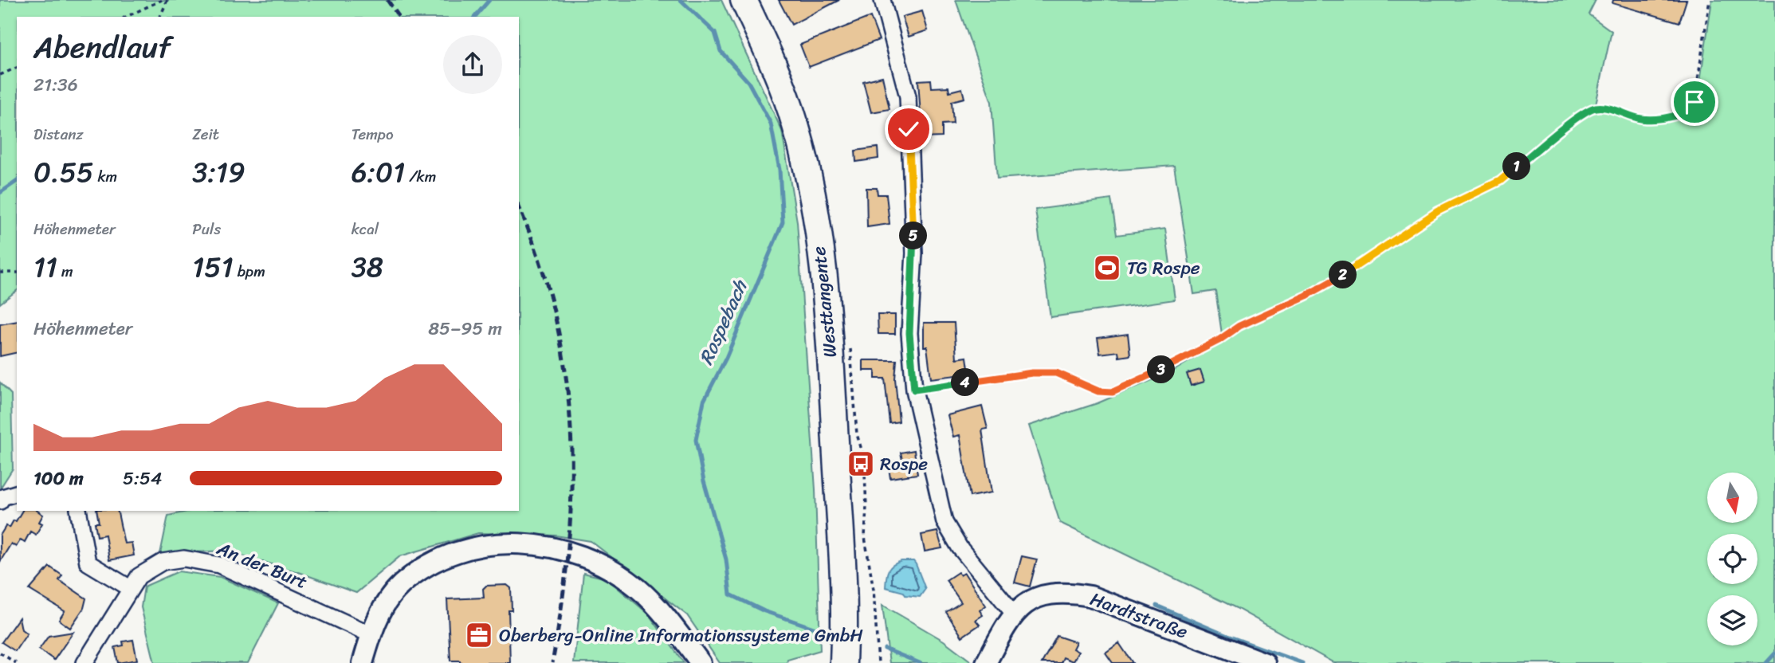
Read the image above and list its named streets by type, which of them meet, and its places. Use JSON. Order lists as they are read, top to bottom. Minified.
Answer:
{"streets":{"main road":["Westtangente"],"street":["An der Burt","Hardtstraße"]},"water":["Rospebach"],"places":{"sports":["TG Rospe"],"bus stop":["Rospe"],"office":["Oberberg-Online Informationssysteme GmbH"]},"north":"bottom","page":{"heading":["Abendlauf","21:36"],"stats":[["Distanz","0.55 km"],["Zeit","3:19"],["Tempo","6:01 /km"],["Höhenmeter","11 m"],["Puls","151 bpm"],["kcal","38"]],"pins":["1","5","2","3","4"],"chart":["Höhenmeter","85–95 m"],"list":[{"name":"100 m","note":"5:54"}]}}
